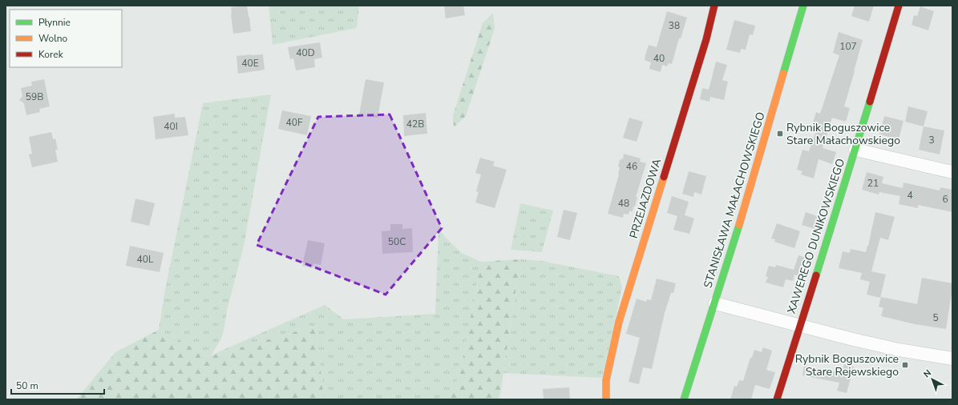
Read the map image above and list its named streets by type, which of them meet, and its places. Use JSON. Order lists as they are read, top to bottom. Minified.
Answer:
{"streets":{"street":["PRZEJAZDOWA","STANISŁAWA MAŁACHOWSKIEGO","XAWEREGO DUNIKOWSKIEGO"]},"places":{"transit":["Rybnik Boguszowice Stare Małachowskiego","Rybnik Boguszowice Stare Rejewskiego"]},"house_numbers":["38","107","40D","40","40E","59B","40F","42B","40I","3","46","21","4","6","48","50C","40L","5"],"legend":["Płynnie","Wolno","Korek"],"scale_bar":"50 m","north":"top left"}
